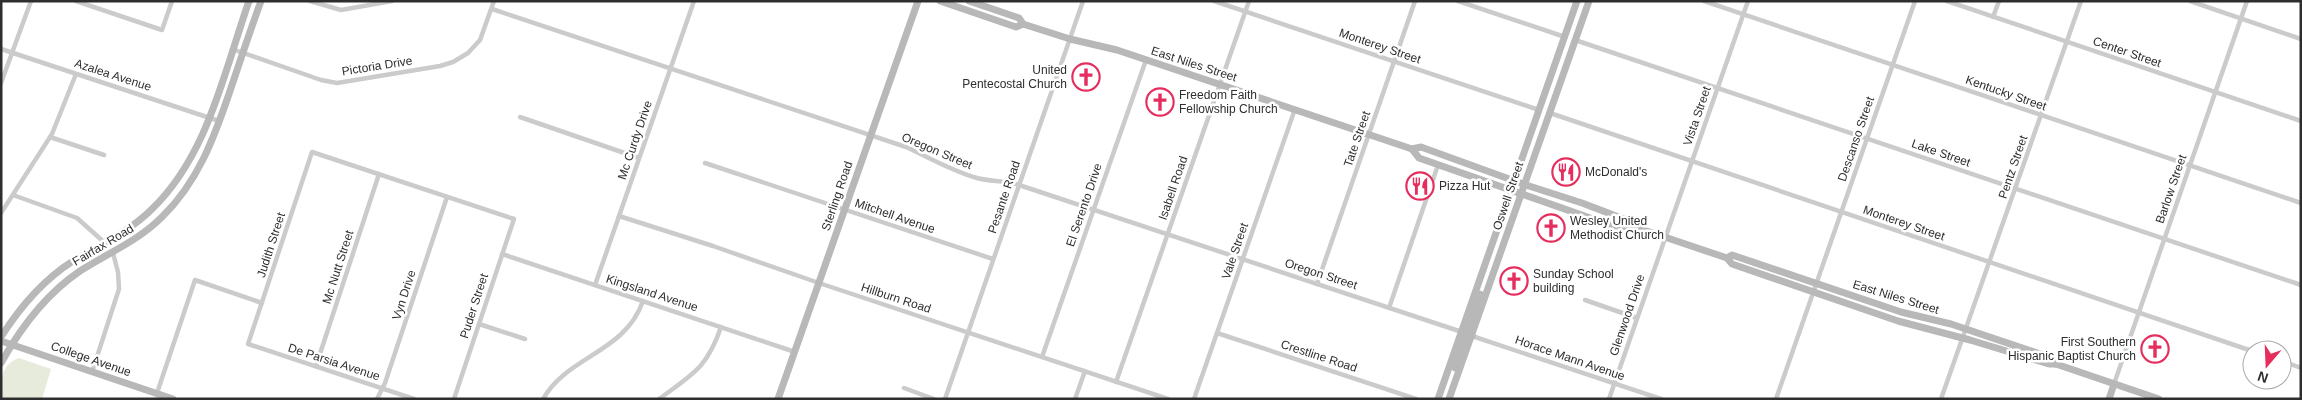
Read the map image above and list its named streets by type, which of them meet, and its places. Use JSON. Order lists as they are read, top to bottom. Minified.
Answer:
{"streets":{"main road":["East Niles Street","Sterling Road","Oswell Street","Fairfax Road","College Avenue"],"street":["Monterey Street","Center Street","Pictoria Drive","Azalea Avenue","Kentucky Street","Vista Street","Tate Street","Descanso Street","Mc Curdy Drive","Oregon Street","Lake Street","Pentz Street","Isabell Road","Barlow Street","Pesante Road","El Serento Drive","Mitchell Avenue","Judith Street","Vale Street","Mc Nutt Street","Kingsland Avenue","Vyn Drive","Hillburn Road","Puder Street","Glenwood Drive","Crestline Road","Horace Mann Avenue","De Parsia Avenue"]},"crossings":[["Monterey Street","Vista Street"],["Monterey Street","Tate Street"],["Monterey Street","Descanso Street"],["Monterey Street","Pentz Street"],["Monterey Street","Isabell Road"],["Monterey Street","Barlow Street"],["Monterey Street","Oswell Street"],["Center Street","Pentz Street"],["Center Street","Barlow Street"],["East Niles Street","Vista Street"],["East Niles Street","Tate Street"],["East Niles Street","Descanso Street"],["East Niles Street","Pentz Street"],["East Niles Street","Isabell Road"],["East Niles Street","Barlow Street"],["East Niles Street","Oswell Street"],["East Niles Street","Pesante Road"],["East Niles Street","El Serento Drive"],["East Niles Street","Vale Street"],["East Niles Street","Glenwood Drive"],["Pictoria Drive","Oregon Street"],["Pictoria Drive","Fairfax Road"],["Azalea Avenue","Fairfax Road"],["Kentucky Street","Vista Street"],["Kentucky Street","Descanso Street"],["Kentucky Street","Pentz Street"],["Kentucky Street","Barlow Street"],["Vista Street","Lake Street"],["Vista Street","Glenwood Drive"],["Tate Street","Oregon Street"],["Descanso Street","Lake Street"],["Mc Curdy Drive","Oregon Street"],["Mc Curdy Drive","Kingsland Avenue"],["Mc Curdy Drive","Hillburn Road"],["Oregon Street","Isabell Road"],["Oregon Street","Sterling Road"],["Oregon Street","Oswell Street"],["Oregon Street","Pesante Road"],["Oregon Street","El Serento Drive"],["Oregon Street","Vale Street"],["Lake Street","Pentz Street"],["Lake Street","Barlow Street"],["Lake Street","Oswell Street"],["Isabell Road","Hillburn Road"],["Sterling Road","Mitchell Avenue"],["Sterling Road","Kingsland Avenue"],["Sterling Road","Hillburn Road"],["Oswell Street","Horace Mann Avenue"],["Pesante Road","Mitchell Avenue"],["Pesante Road","Hillburn Road"],["El Serento Drive","Hillburn Road"],["Fairfax Road","College Avenue"],["Judith Street","Mc Nutt Street"],["Judith Street","De Parsia Avenue"],["Vale Street","Crestline Road"],["Mc Nutt Street","De Parsia Avenue"],["Kingsland Avenue","Puder Street"],["Vyn Drive","Puder Street"],["Vyn Drive","De Parsia Avenue"],["Glenwood Drive","Horace Mann Avenue"]],"places":{"church":["United Pentecostal Church","Freedom Faith Fellowship Church","Wesley United Methodist Church","Sunday School building","First Southern Hispanic Baptist Church"],"restaurant":["McDonald's","Pizza Hut"]},"north":"bottom"}
